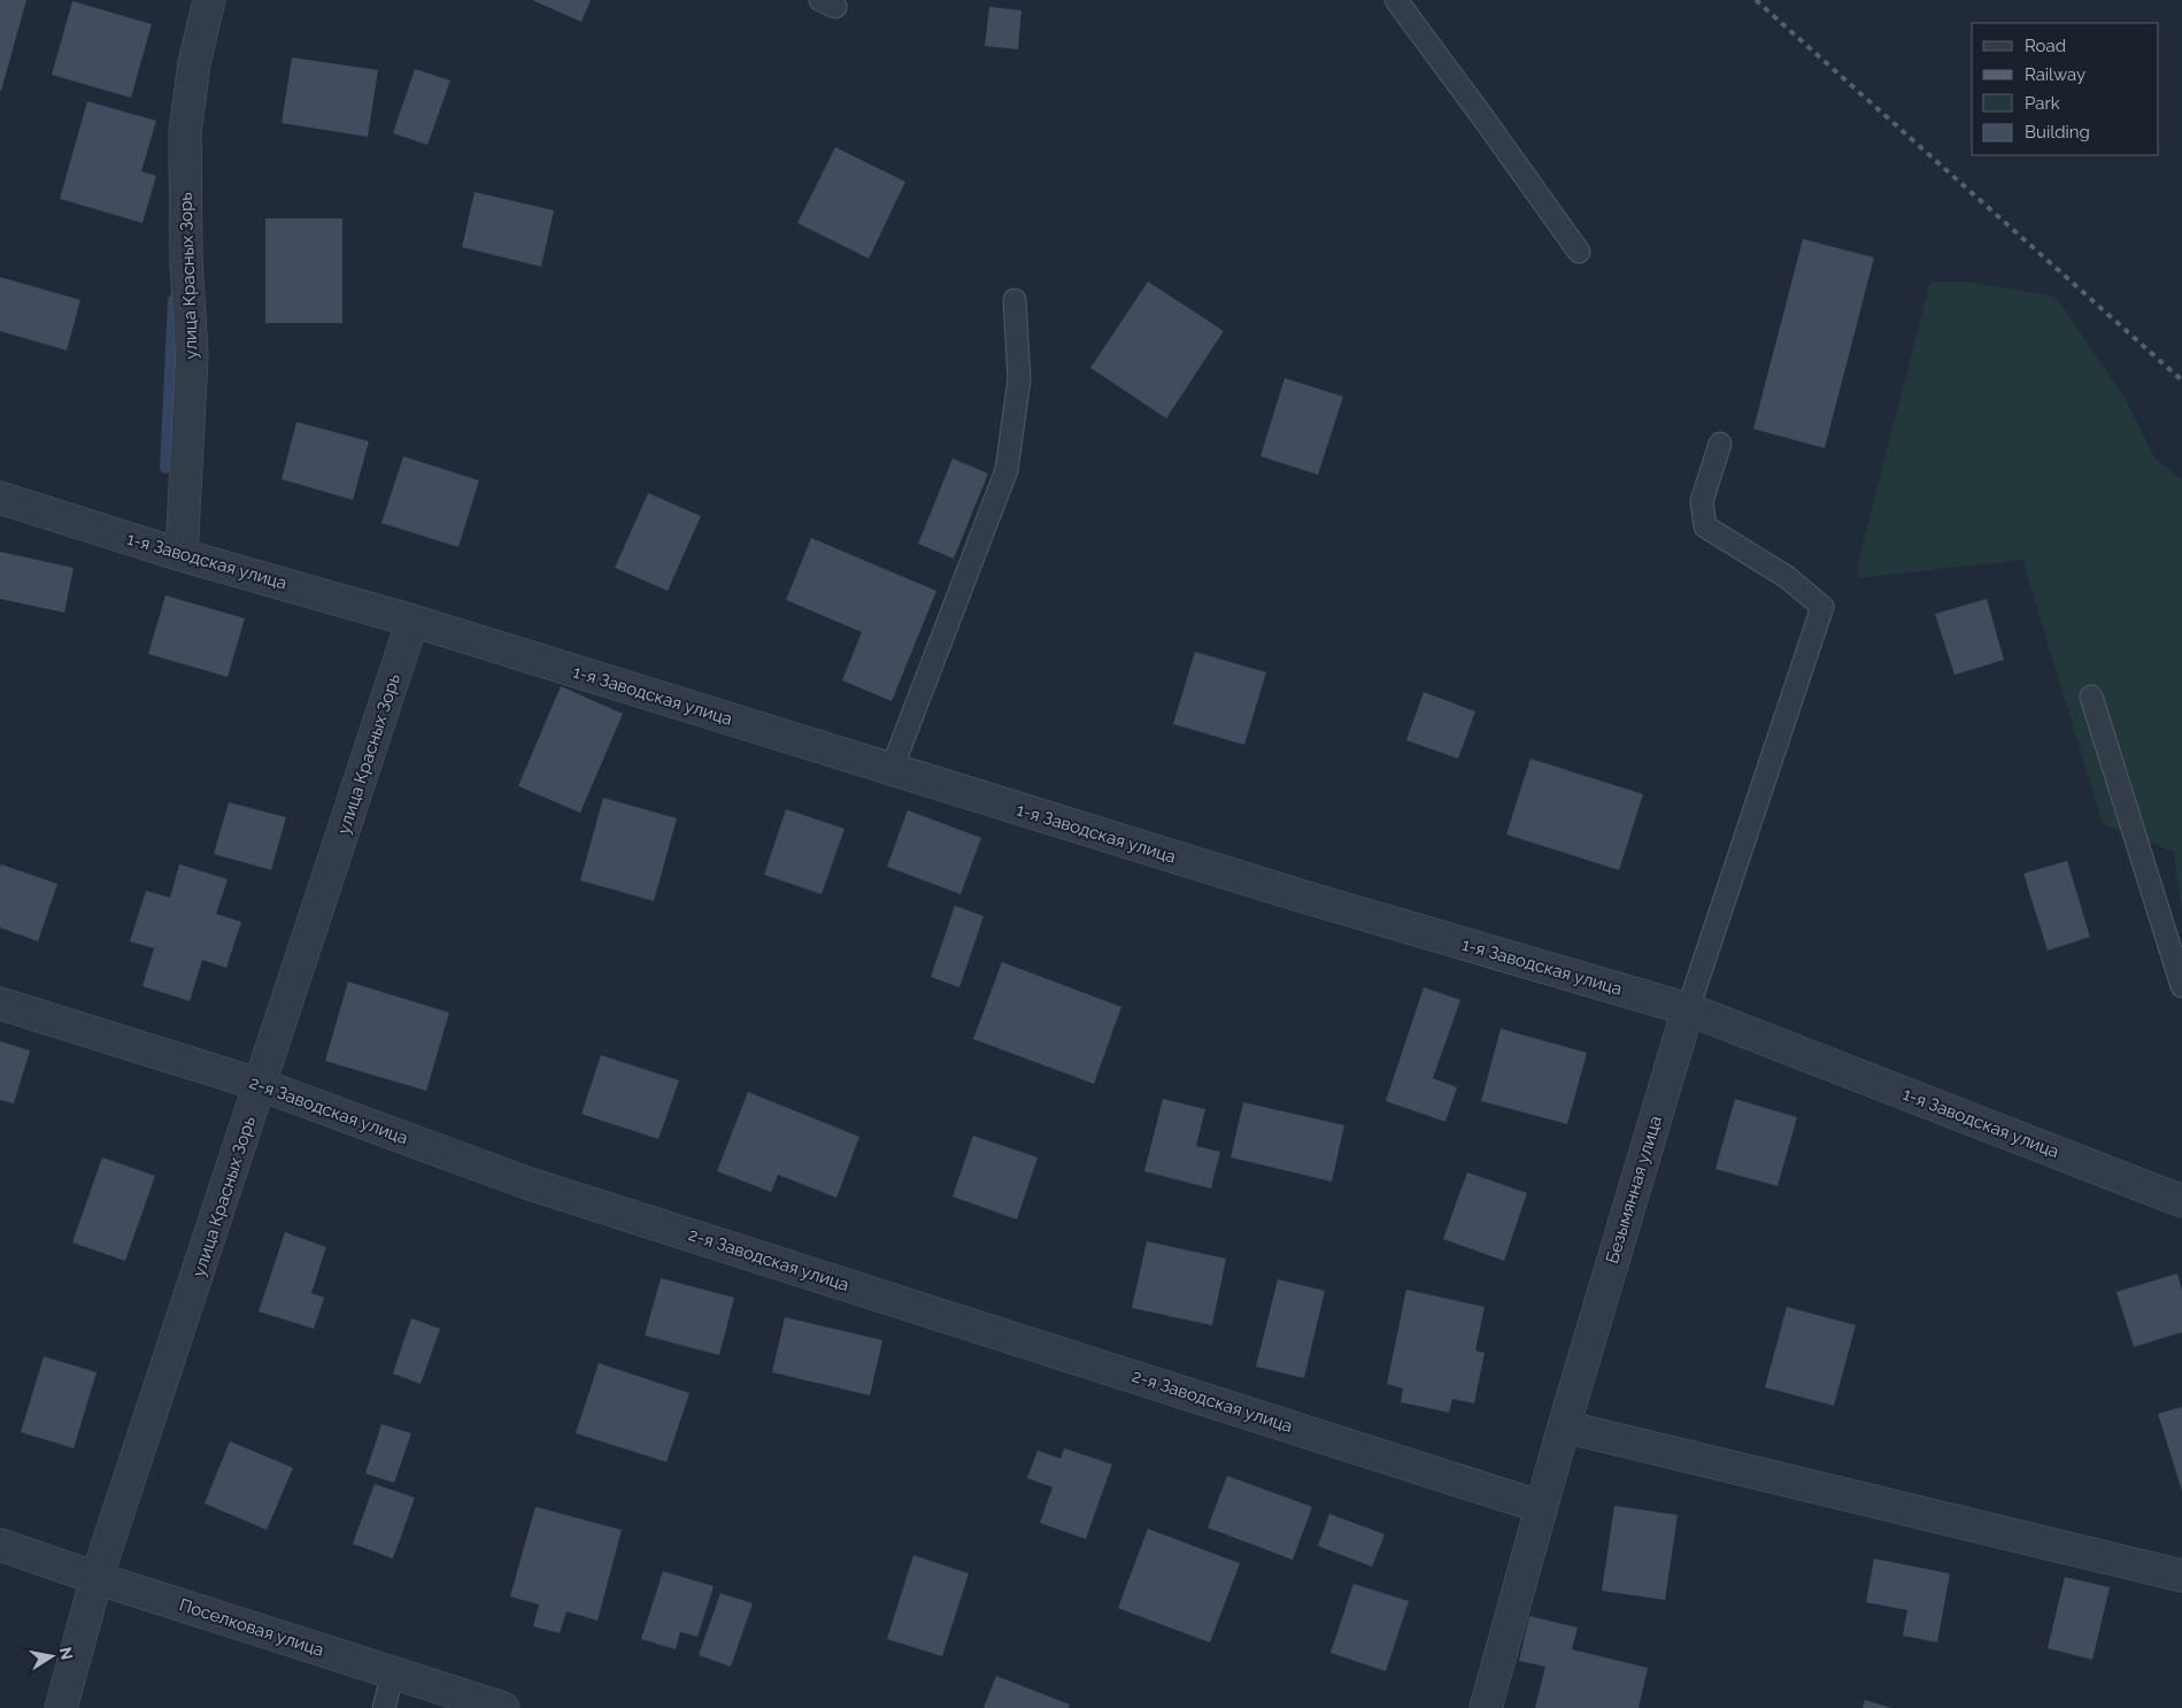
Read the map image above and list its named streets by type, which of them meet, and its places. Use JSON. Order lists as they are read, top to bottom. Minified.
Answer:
{"streets":{"street":["улица Красных Зорь","1-я Заводская улица","2-я Заводская улица","Безымянная улица","Поселковая улица"]},"crossings":[["улица Красных Зорь","1-я Заводская улица"],["улица Красных Зорь","2-я Заводская улица"],["улица Красных Зорь","Поселковая улица"],["1-я Заводская улица","Безымянная улица"],["2-я Заводская улица","Безымянная улица"]],"legend":["Road","Railway","Park","Building"],"north":"right"}
